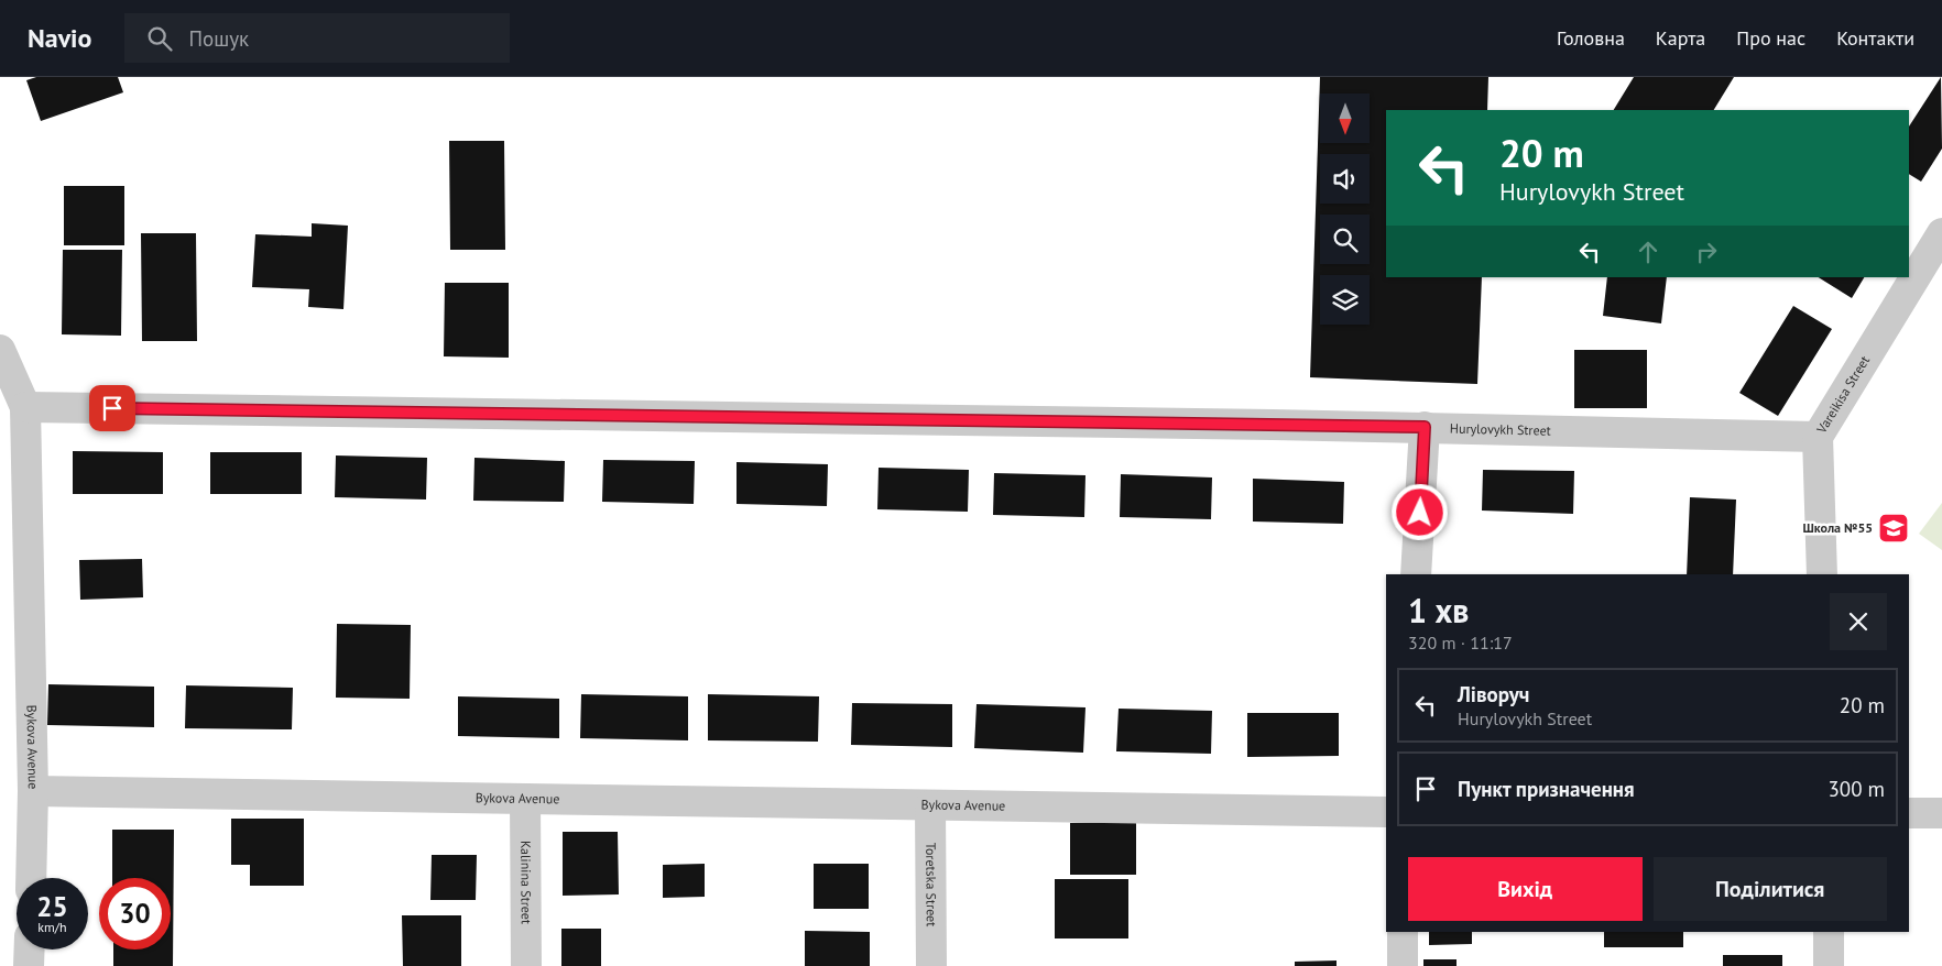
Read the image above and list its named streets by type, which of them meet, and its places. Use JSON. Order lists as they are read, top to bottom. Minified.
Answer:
{"streets":{"street":["Vareikisa Street","Hurylovykh Street","Bykova Avenue","Kalinina Street","Toretska Street"]},"crossings":[["Vareikisa Street","Hurylovykh Street"],["Hurylovykh Street","Bykova Avenue"],["Bykova Avenue","Kalinina Street"],["Bykova Avenue","Toretska Street"]],"places":{"school or university":["Школа №55"]},"north":"bottom","page":{"header":"Navio","search":"Пошук","nav":["Головна","Карта","Про нас","Контакти"],"turn":["20 m","Hurylovykh Street"],"heading":["1 хв","320 m · 11:17"],"list":[{"name":"Ліворуч","note":"Hurylovykh Street","value":"20 m"},{"name":"Пункт призначення","value":"300 m"}],"buttons":["Вихід","Поділитися"],"speed":"25 km/h","limit":"30"}}
